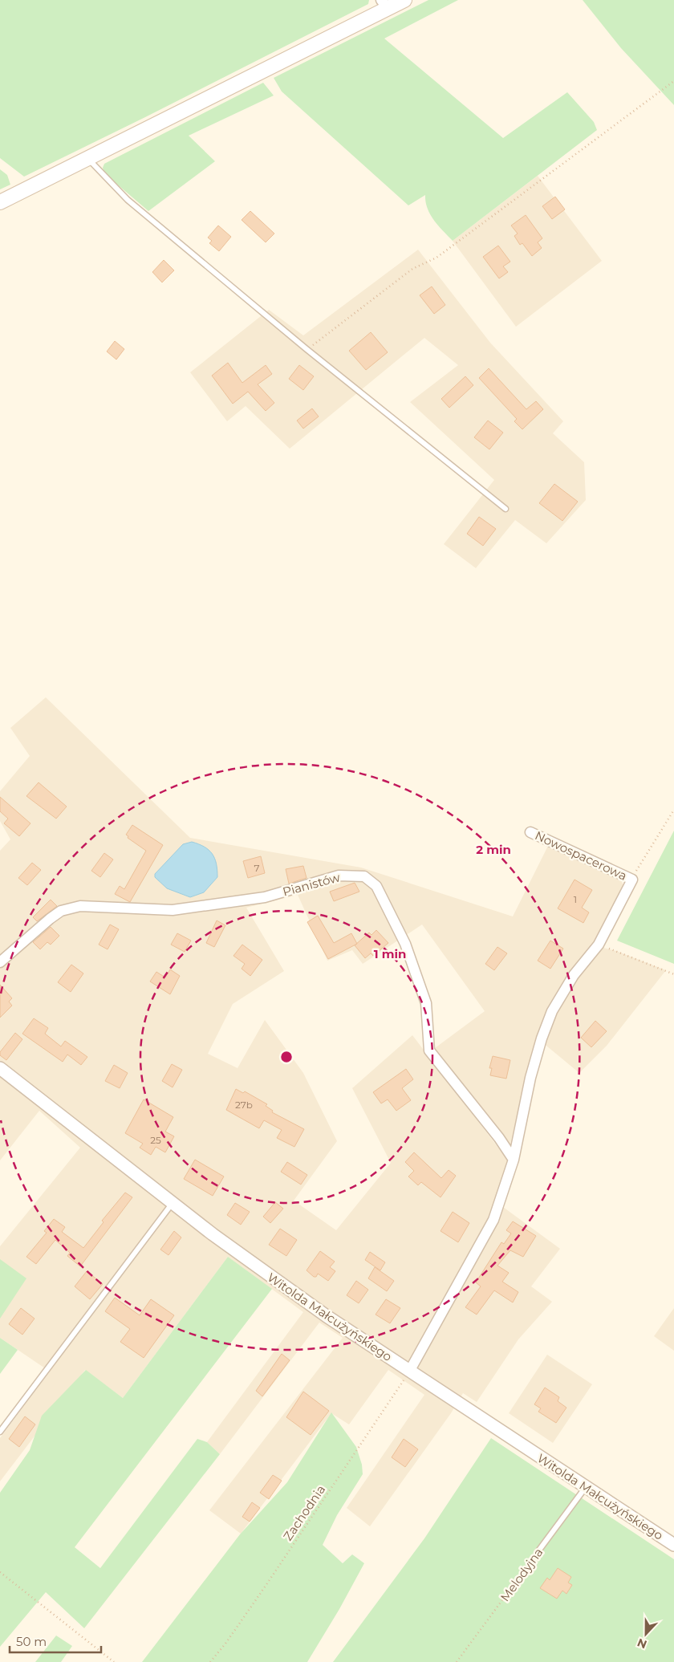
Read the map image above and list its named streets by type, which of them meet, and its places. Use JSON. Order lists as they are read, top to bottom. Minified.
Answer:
{"streets":{"street":["Nowospacerowa","Pianistów","Witolda Małcużyńskiego"],"lane":["Melodyjna"],"path":["Zachodnia"]},"crossings":[["Nowospacerowa","Pianistów"],["Nowospacerowa","Witolda Małcużyńskiego"],["Nowospacerowa","Zachodnia"],["Witolda Małcużyńskiego","Zachodnia"],["Witolda Małcużyńskiego","Melodyjna"]],"house_numbers":["7","1","27b","25"],"scale_bar":"50 m","north":"bottom","rings":["2 min","1 min"]}
